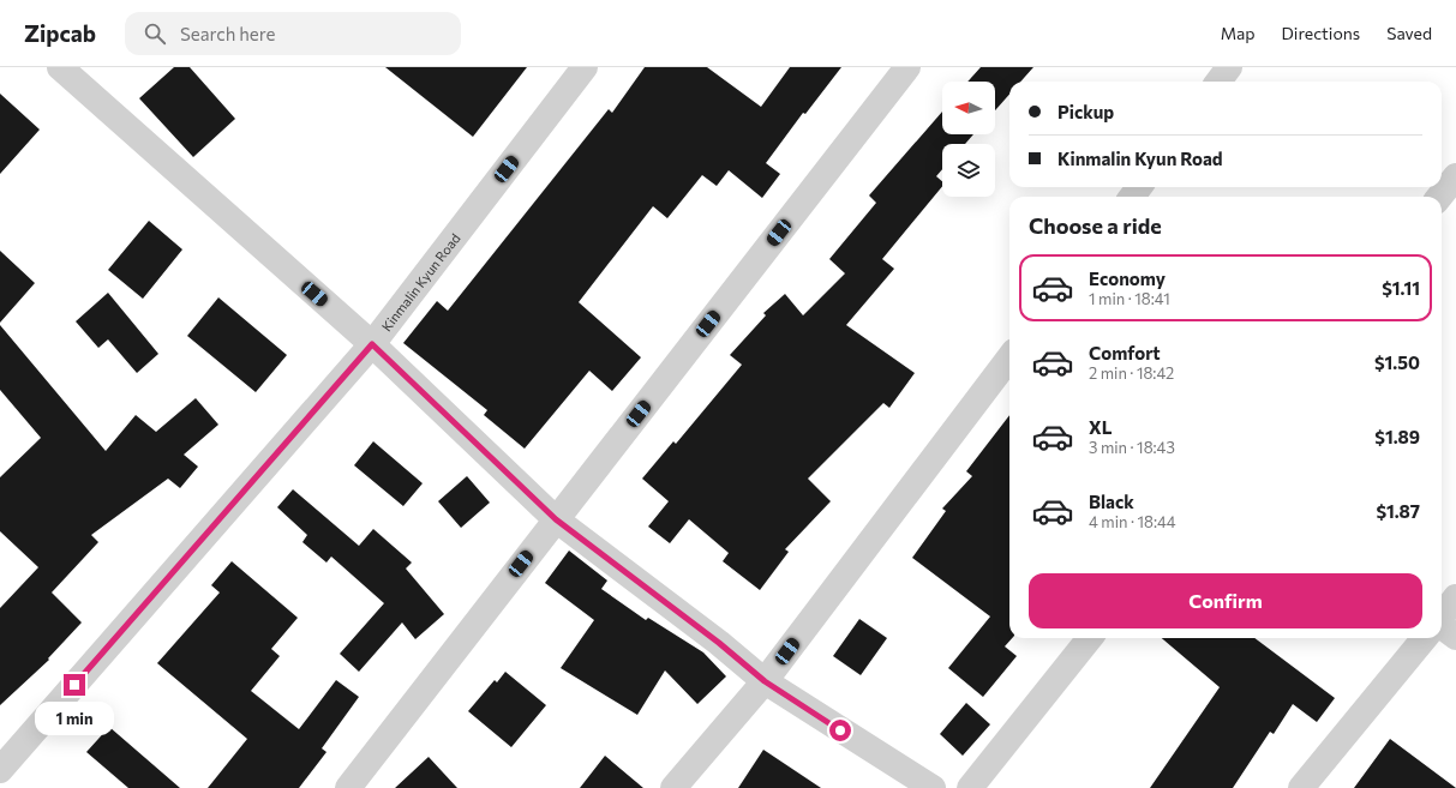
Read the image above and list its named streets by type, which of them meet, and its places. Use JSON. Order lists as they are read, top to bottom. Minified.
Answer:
{"streets":{"street":["Kinmalin Kyun Road"]},"north":"left","page":{"header":"Zipcab","search":"Search here","nav":["Map","Directions","Saved"],"banner":["Pickup","Kinmalin Kyun Road"],"heading":"Choose a ride","list":[{"name":"Economy","note":"1 min · 18:41","value":"$1.11"},{"name":"Comfort","note":"2 min · 18:42","value":"$1.50"},{"name":"XL","note":"3 min · 18:43","value":"$1.89"},{"name":"Black","note":"4 min · 18:44","value":"$1.87"}],"buttons":"Confirm","bubble":"1 min"}}
